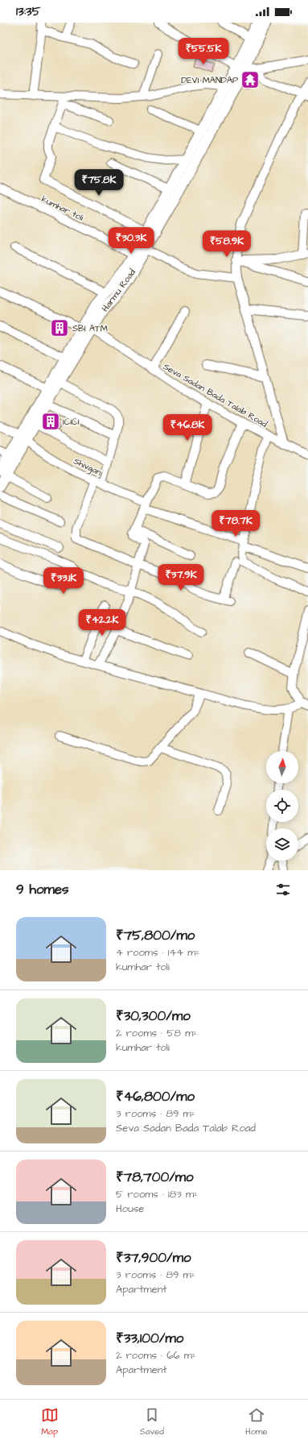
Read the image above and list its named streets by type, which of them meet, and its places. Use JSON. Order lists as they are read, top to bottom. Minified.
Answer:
{"streets":{"main road":["Harmu Road"],"street":["kumhar toli","Seva Sadan Bada Talab Road","Shivganj"]},"crossings":[["kumhar toli","Harmu Road"],["Harmu Road","Seva Sadan Bada Talab Road"],["Harmu Road","Shivganj"]],"places":{"temple":["DEVI MANDAP"],"building":["SBI ATM","ICICI"]},"north":"top","page":{"status":"13:35","price":["₹55.5K","₹75.8K","₹30.3K","₹58.9K","₹46.8K","₹78.7K","₹37.9K","₹33.1K","₹42.2K"],"heading":"9 homes","list":[{"name":"₹75,800/mo","note":"4 rooms · 144 m² · kumhar toli"},{"name":"₹30,300/mo","note":"2 rooms · 58 m² · kumhar toli"},{"name":"₹46,800/mo","note":"3 rooms · 89 m² · Seva Sadan Bada Talab Road"},{"name":"₹78,700/mo","note":"5 rooms · 183 m² · House"},{"name":"₹37,900/mo","note":"3 rooms · 89 m² · Apartment"},{"name":"₹33,100/mo","note":"2 rooms · 66 m² · Apartment"}],"tabs":["Map","Saved","Home"]}}
